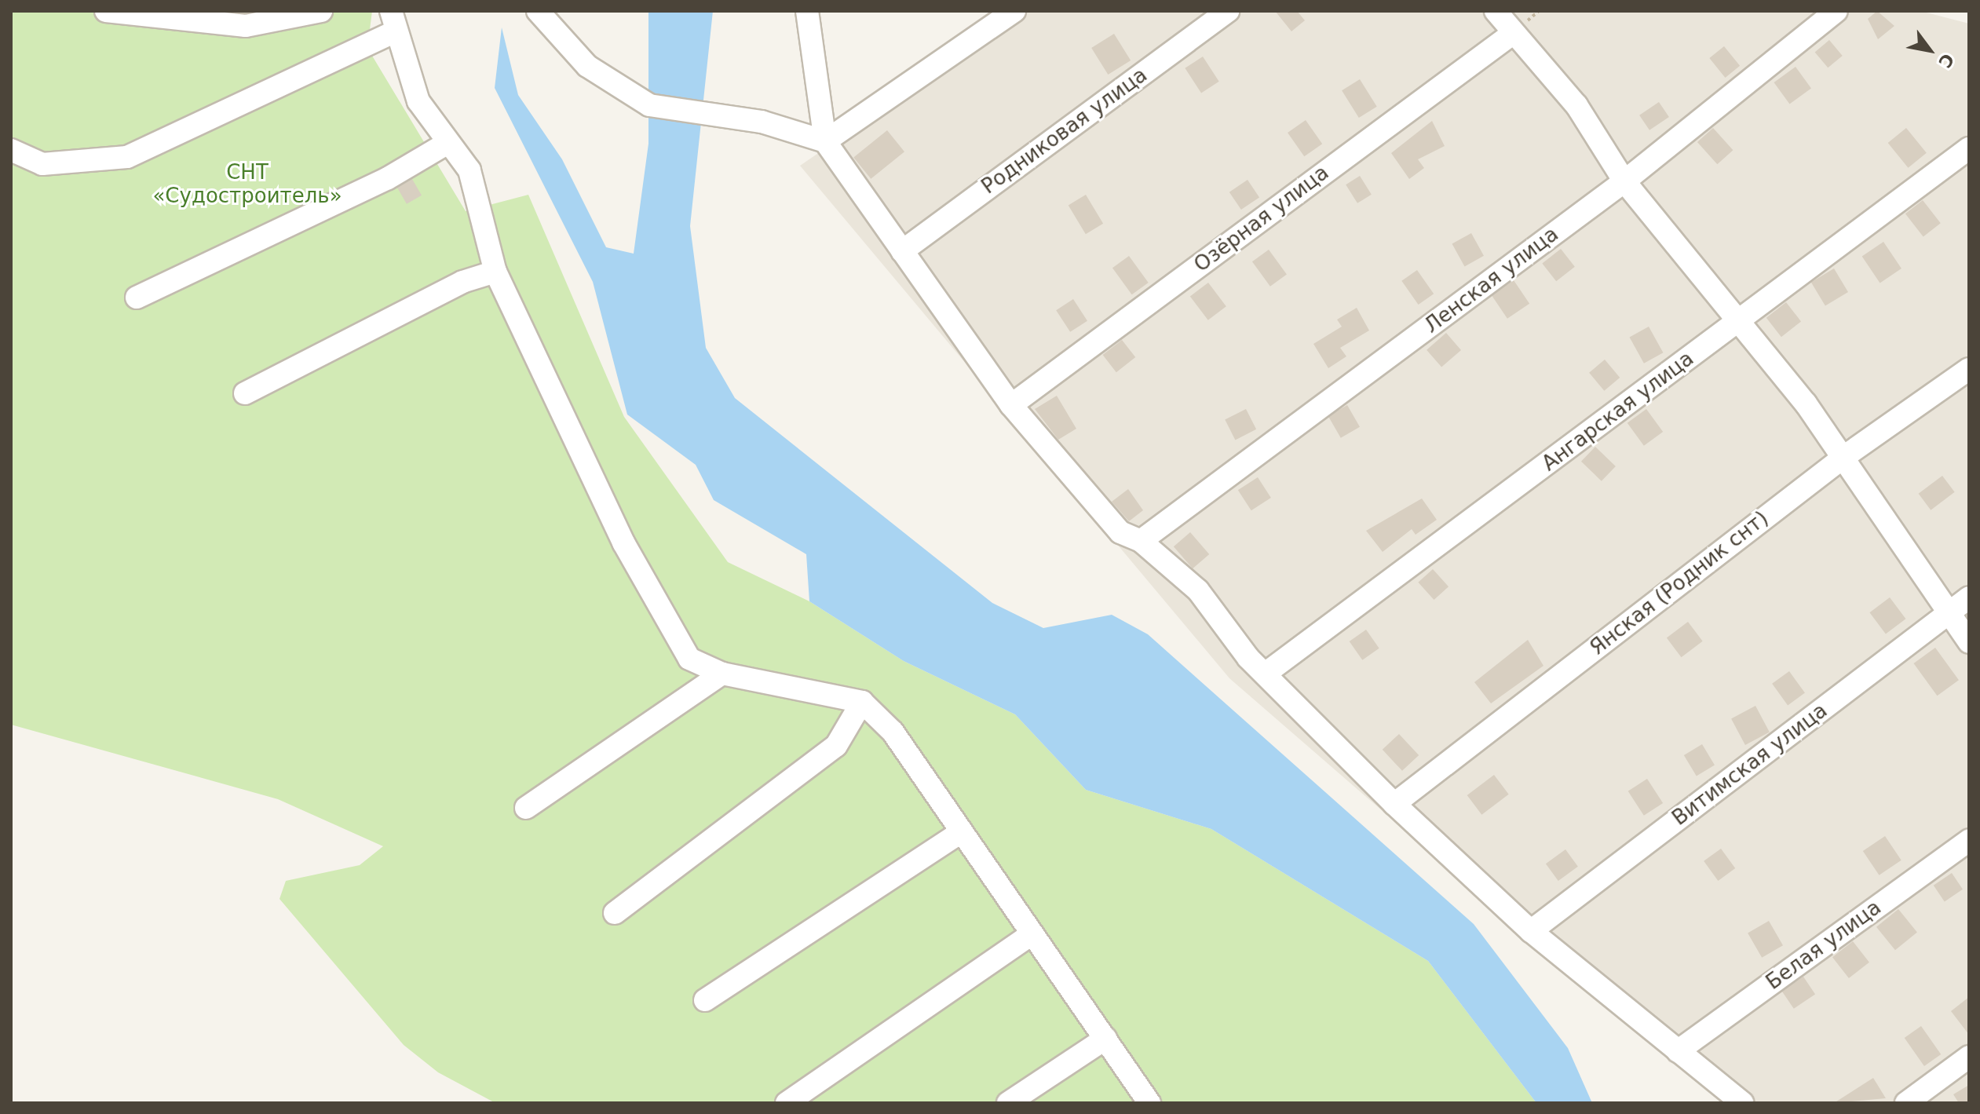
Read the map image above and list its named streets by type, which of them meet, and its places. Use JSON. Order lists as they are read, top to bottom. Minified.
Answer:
{"streets":{"street":["Родниковая улица","Озёрная улица","Ленская улица","Ангарская улица","Янская (Родник снт)","Витимская улица","Белая улица"]},"parks":["СНТ «Судостроитель»"],"north":"bottom right"}
